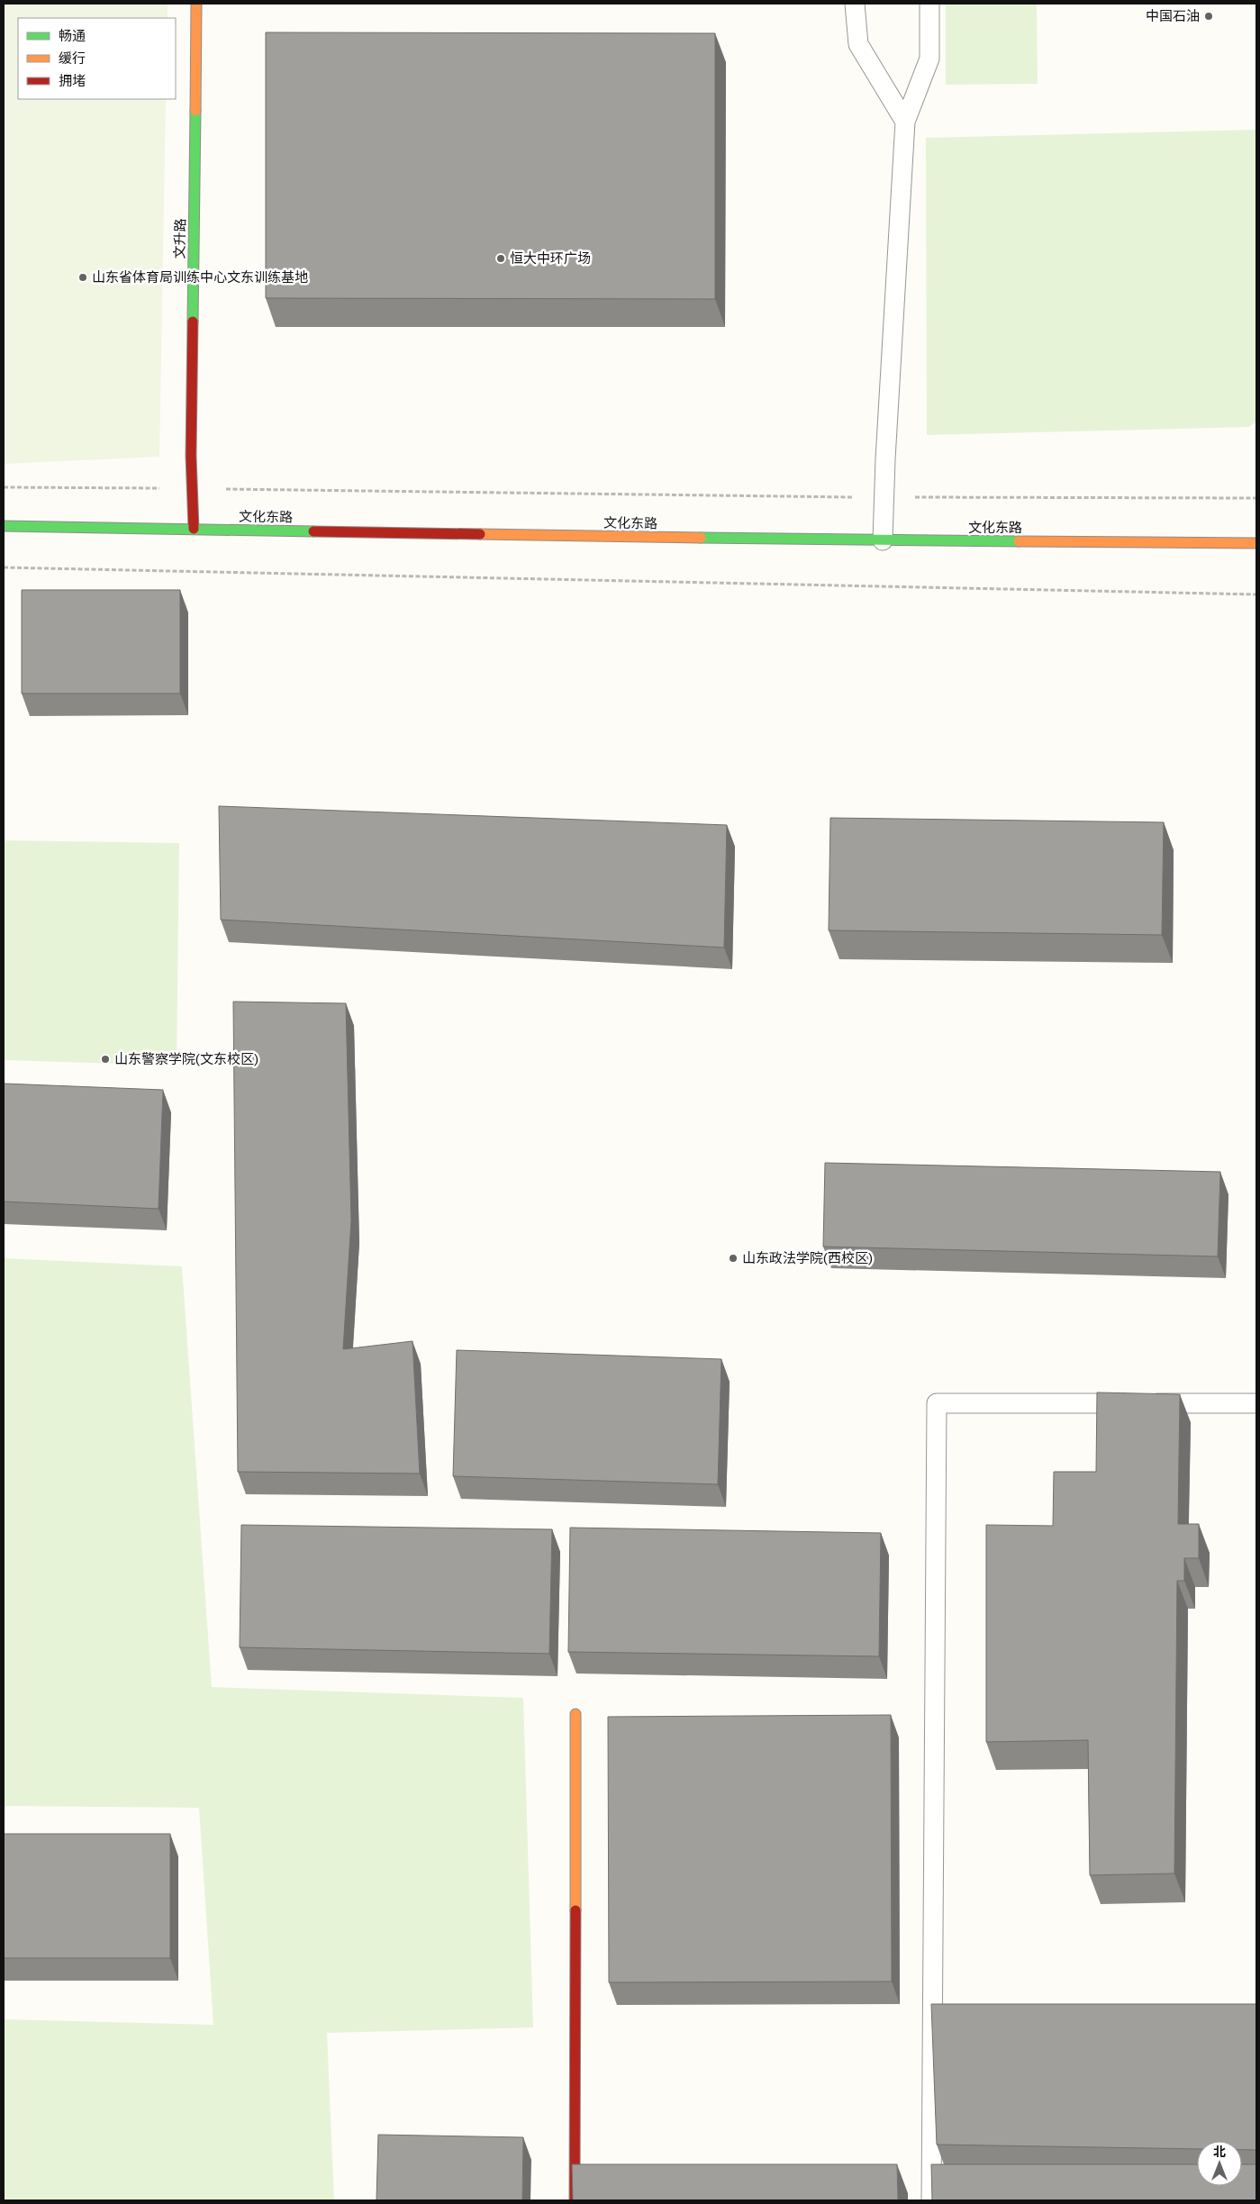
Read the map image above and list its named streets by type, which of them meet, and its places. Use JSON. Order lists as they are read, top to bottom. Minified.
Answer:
{"streets":{"main road":["文升路","文化东路"]},"crossings":[["文升路","文化东路"]],"places":["中国石油","恒大中环广场","山东省体育局训练中心文东训练基地","山东警察学院(文东校区)","山东政法学院(西校区)"],"legend":["畅通","缓行","拥堵"],"north":"top"}
